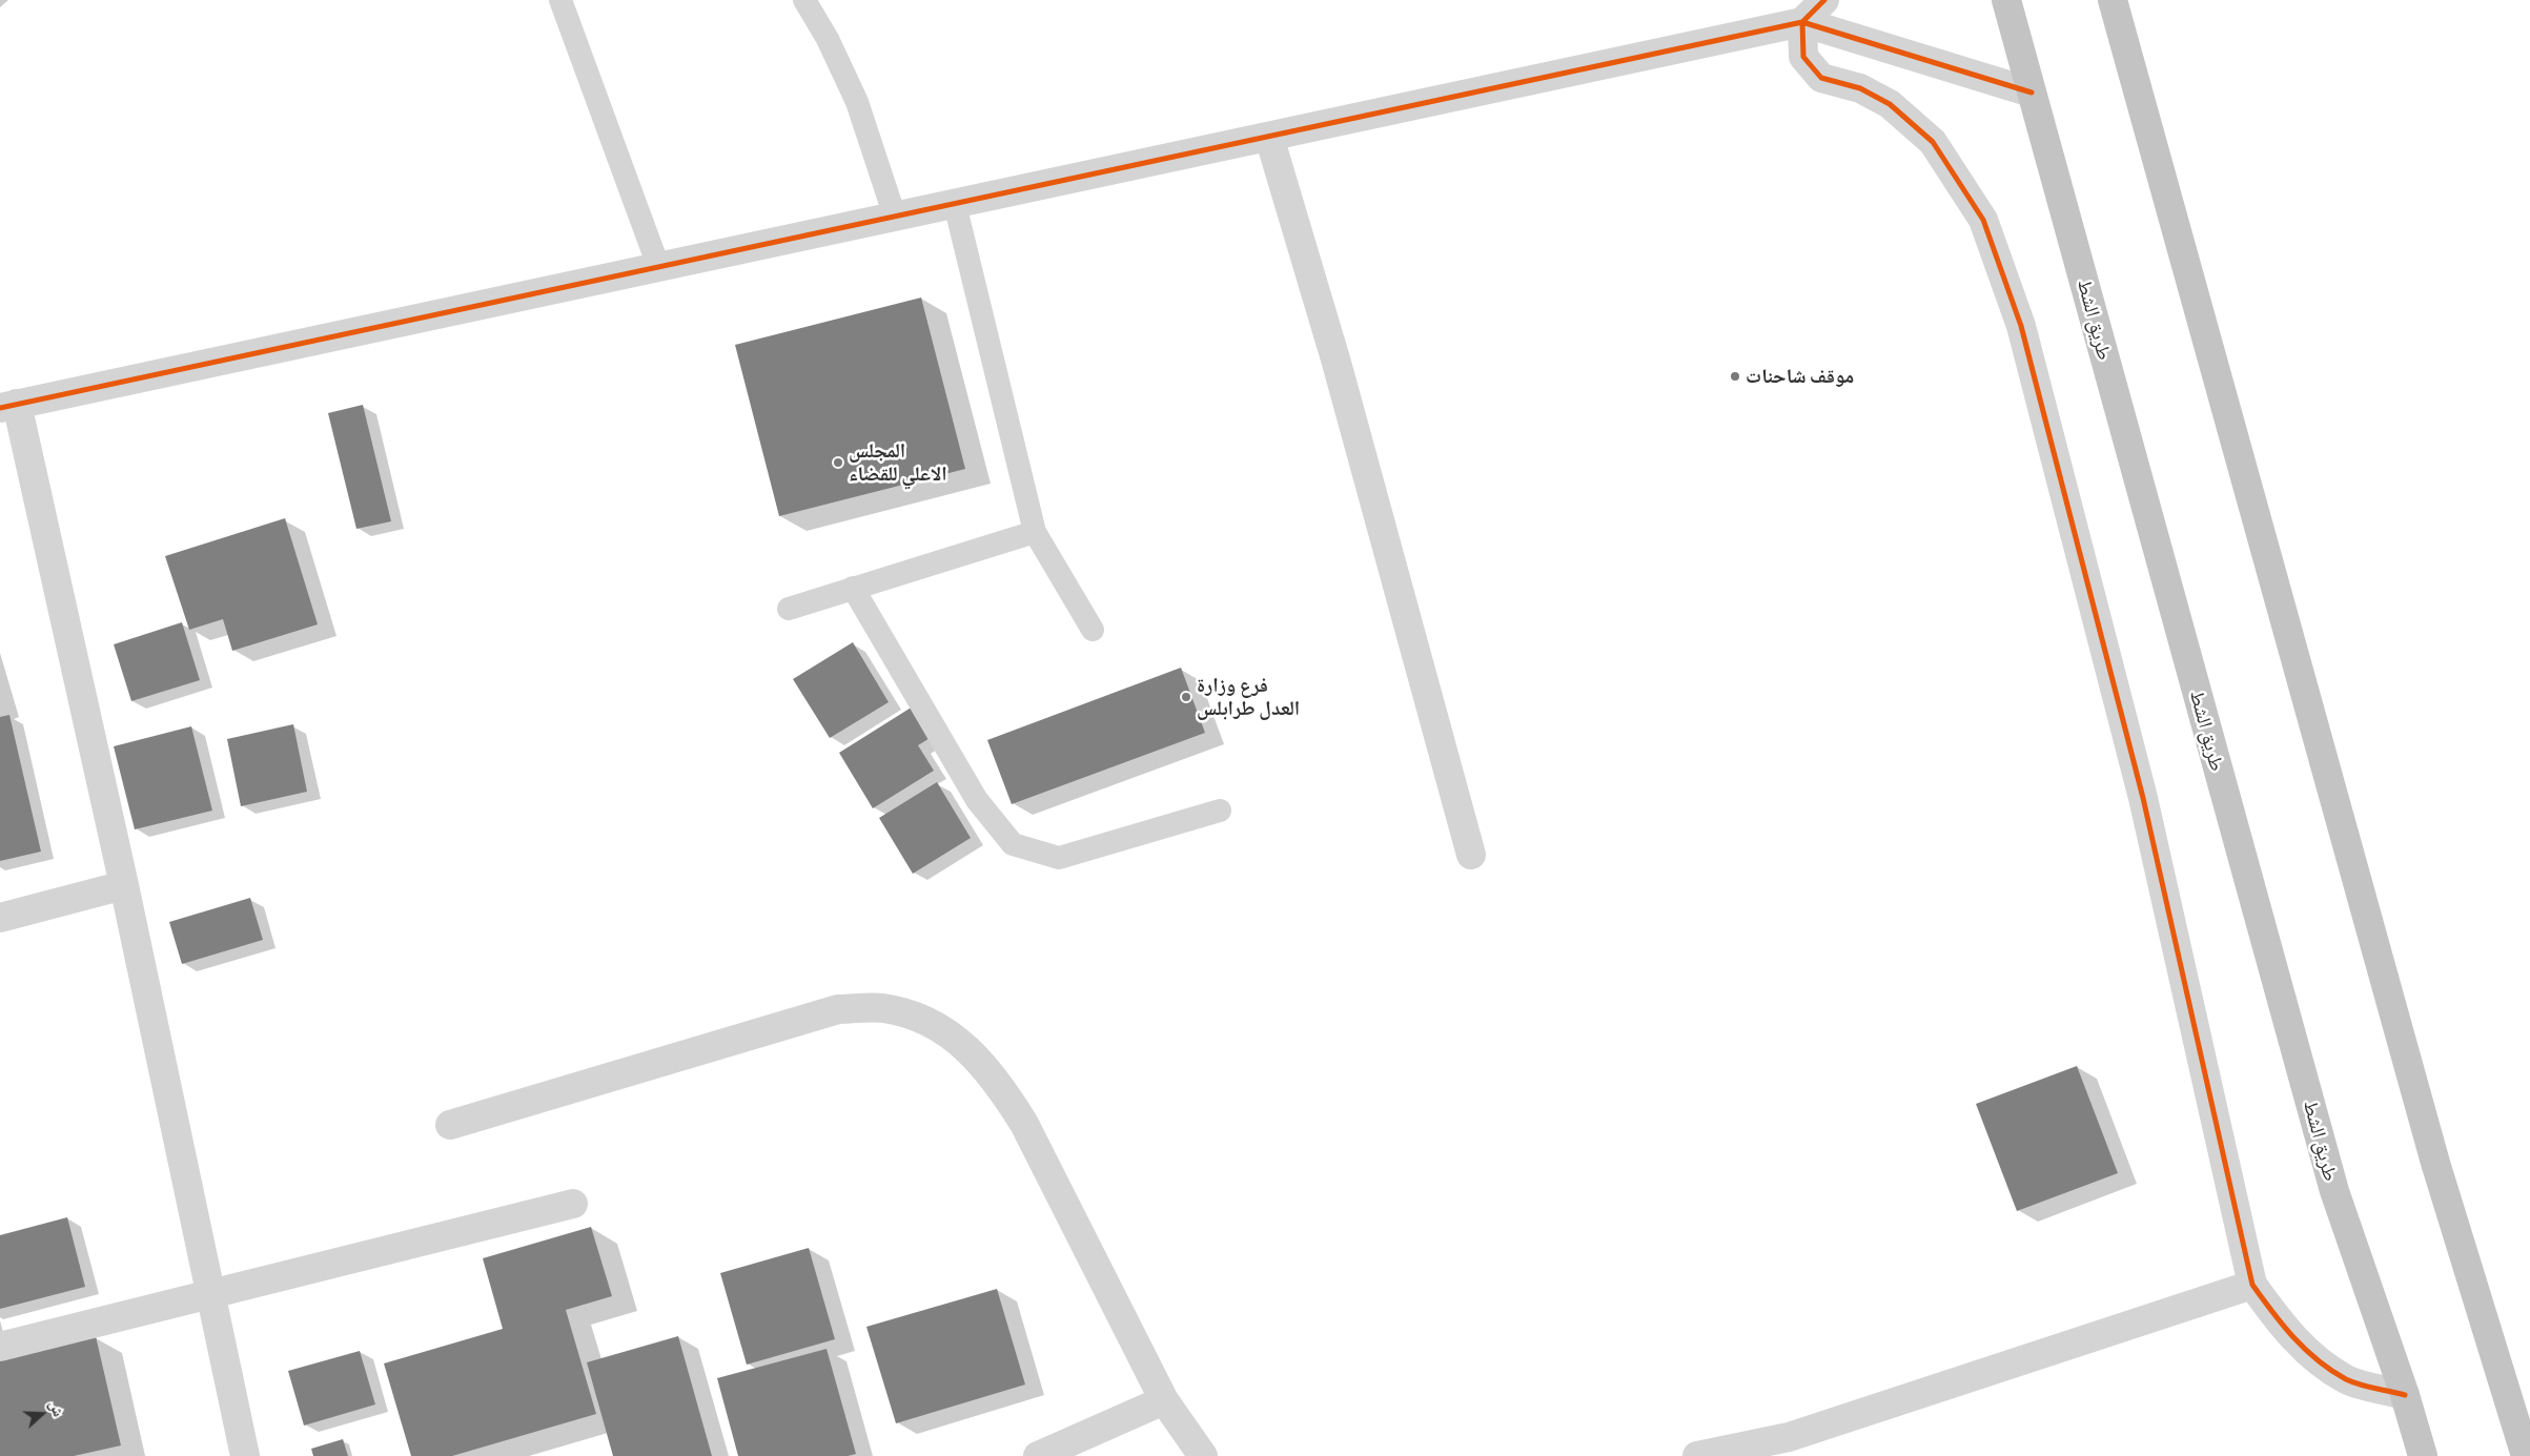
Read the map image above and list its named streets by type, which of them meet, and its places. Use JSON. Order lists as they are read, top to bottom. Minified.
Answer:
{"streets":{"highway":["طريق الشط"]},"places":["موقف شاحنات","المجلس الاعلي للقضاء","فرع وزارة العدل طرابلس"],"north":"right"}
